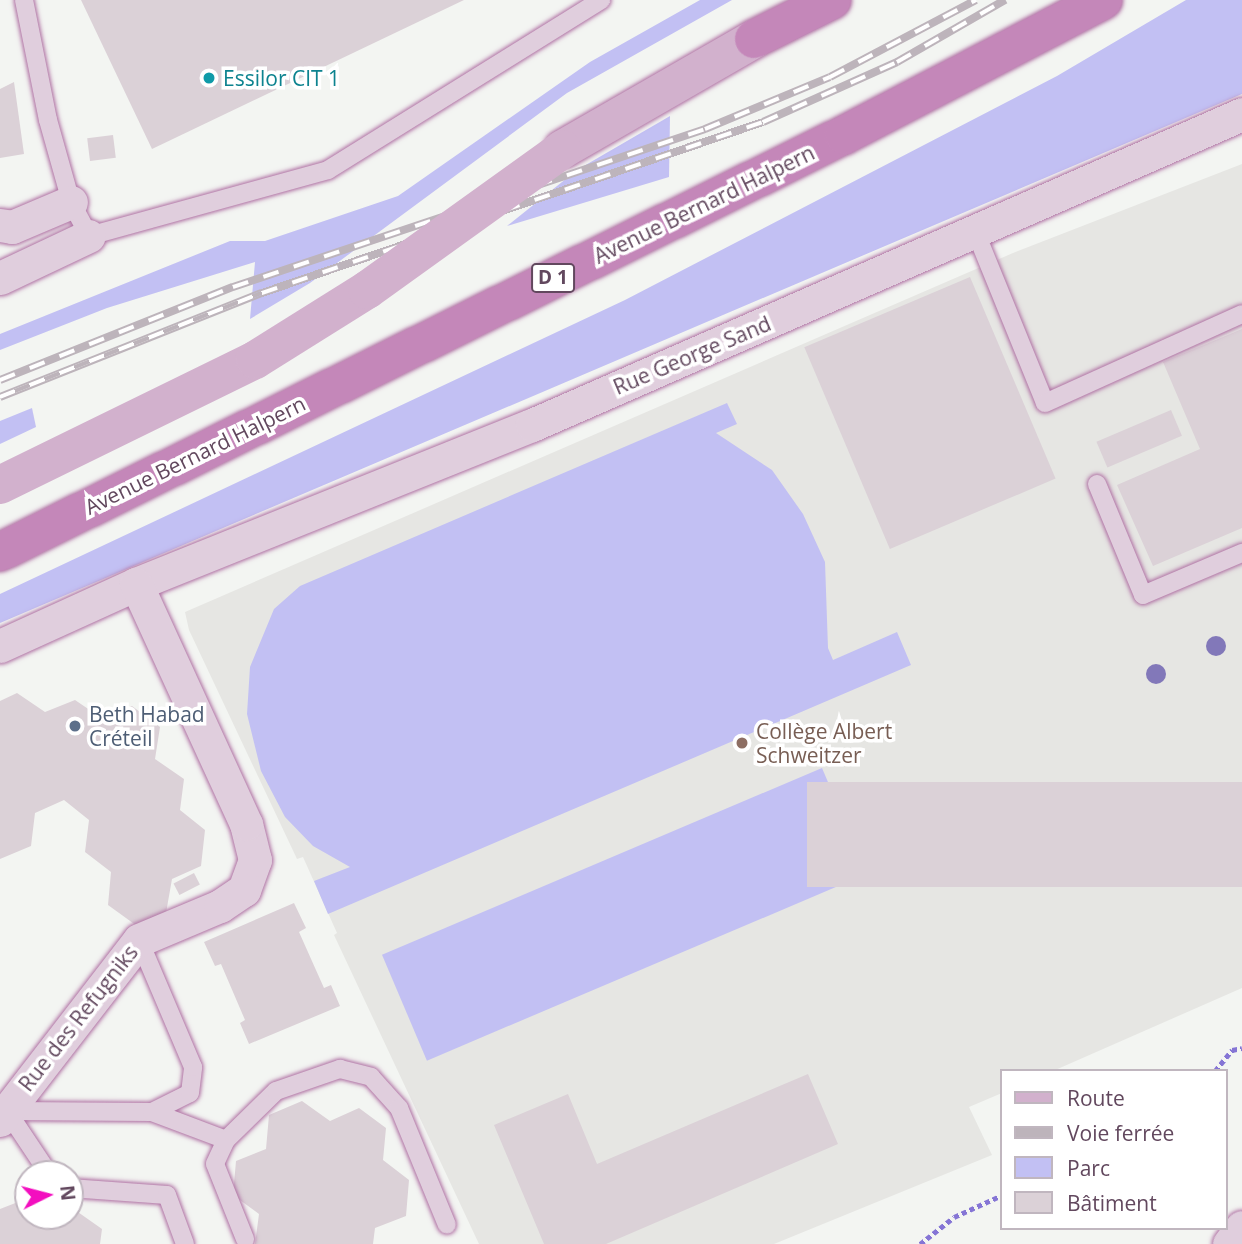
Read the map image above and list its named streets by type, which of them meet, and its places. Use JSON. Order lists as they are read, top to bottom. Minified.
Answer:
{"streets":{"highway":["Avenue Bernard Halpern","D 1"],"street":["Rue George Sand","Rue des Refugniks"]},"crossings":[["Rue George Sand","Rue des Refugniks"]],"places":["Essilor CIT 1","Beth Habad Créteil","Collège Albert Schweitzer"],"legend":["Route","Voie ferrée","Parc","Bâtiment"],"north":"right"}
